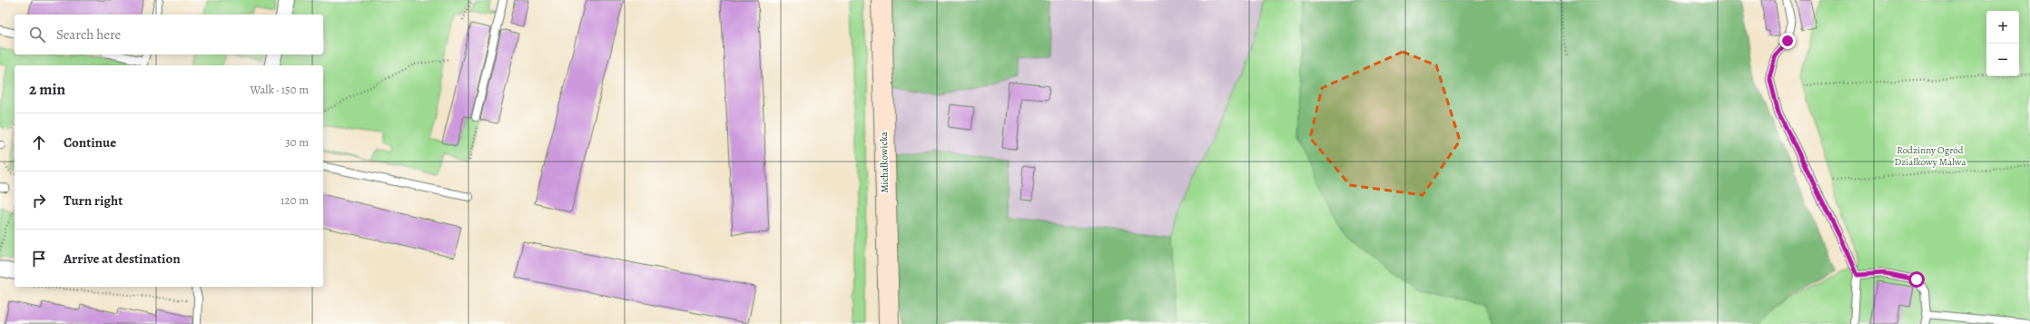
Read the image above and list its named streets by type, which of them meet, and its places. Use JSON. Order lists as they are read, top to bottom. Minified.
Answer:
{"streets":{"street":["Michałkowicka"]},"parks":["Rodzinny Ogród Działkowy Malwa"],"page":{"map_buttons":["+","−"],"search":"Search here","heading":["2 min","Walk · 150 m"],"list":[["Continue","30 m"],["Turn right","120 m"],"Arrive at destination"]}}
